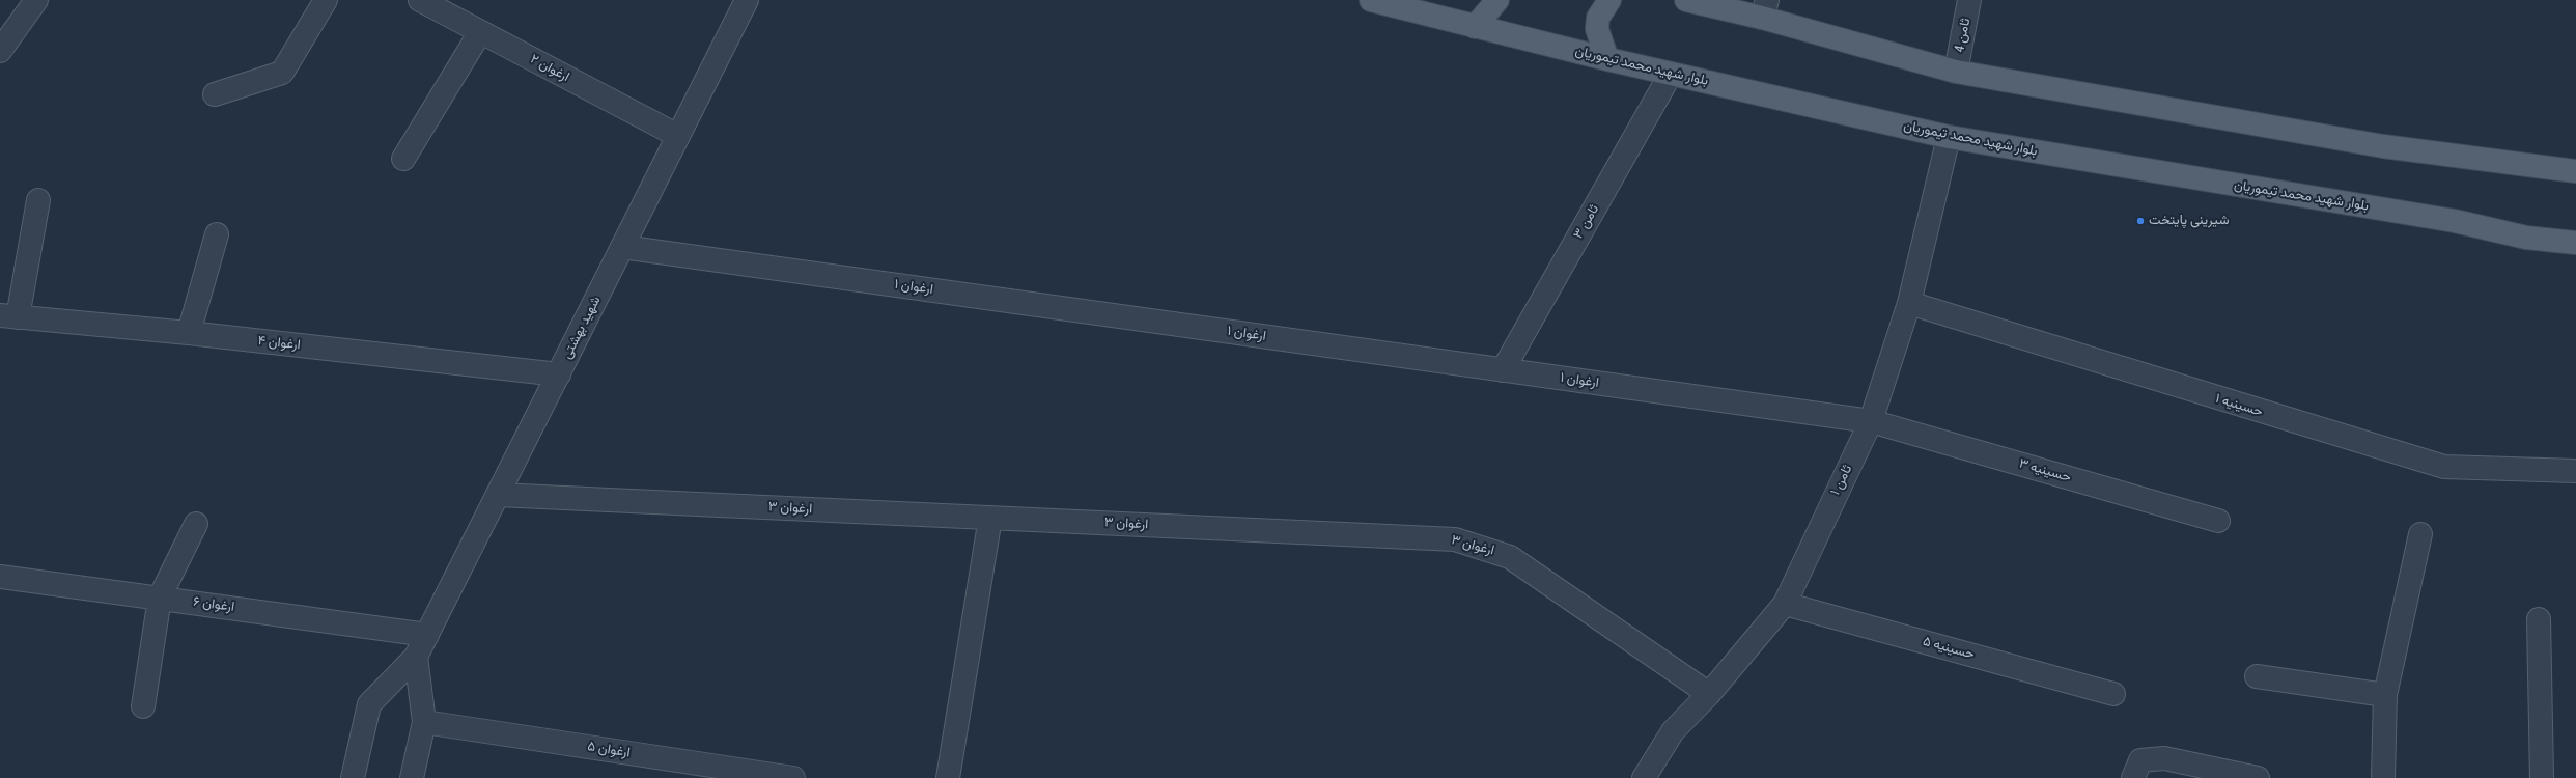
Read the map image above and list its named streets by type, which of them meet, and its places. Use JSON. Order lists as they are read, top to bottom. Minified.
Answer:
{"streets":{"main road":["بلوار شهید محمد تیموریان"],"street":["ثامن 4","ارغوان ۲","ثامن ۳","ارغوان ۱","شهید بهشتی","ارغوان ۴","حسینیه ۱","حسینیه ۳","ثامن ۱","ارغوان ۳","ارغوان ۶","حسینیه ۵","ارغوان ۵"]},"crossings":[["بلوار شهید محمد تیموریان","ثامن ۳"],["بلوار شهید محمد تیموریان","ثامن ۱"],["ارغوان ۲","شهید بهشتی"],["ثامن ۳","ارغوان ۱"],["ارغوان ۱","شهید بهشتی"],["ارغوان ۱","حسینیه ۳"],["ارغوان ۱","ثامن ۱"],["شهید بهشتی","ارغوان ۴"],["شهید بهشتی","ارغوان ۳"],["شهید بهشتی","ارغوان ۶"],["حسینیه ۱","ثامن ۱"],["حسینیه ۳","ثامن ۱"],["ثامن ۱","ارغوان ۳"],["ثامن ۱","حسینیه ۵"]],"places":["شیرینی پایتخت"]}
